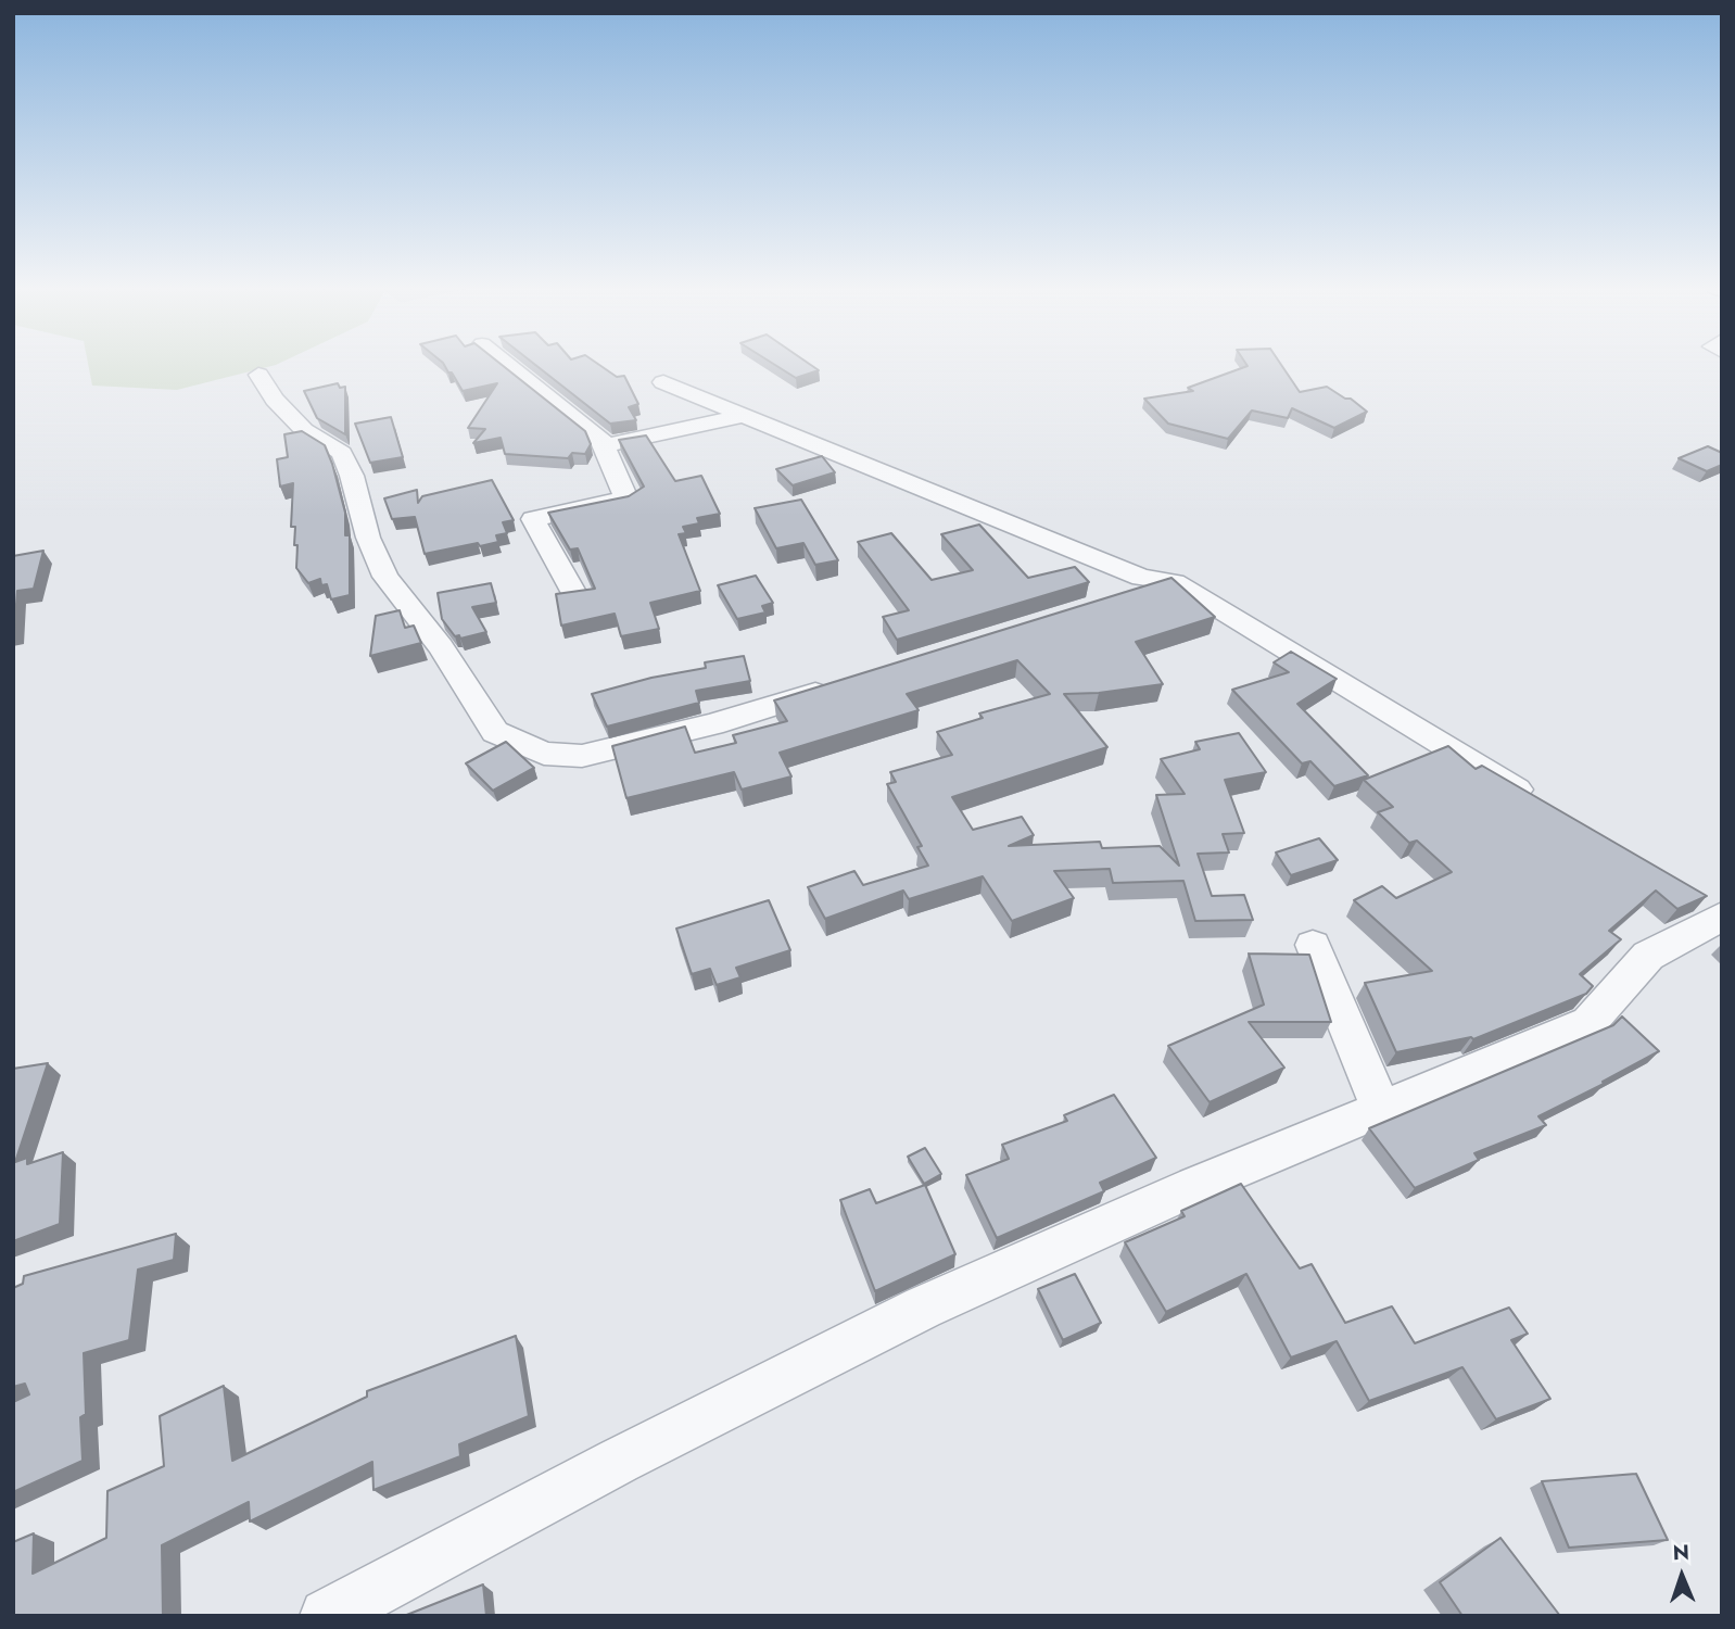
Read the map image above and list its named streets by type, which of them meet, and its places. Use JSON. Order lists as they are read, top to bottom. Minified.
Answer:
{"north":"top"}
